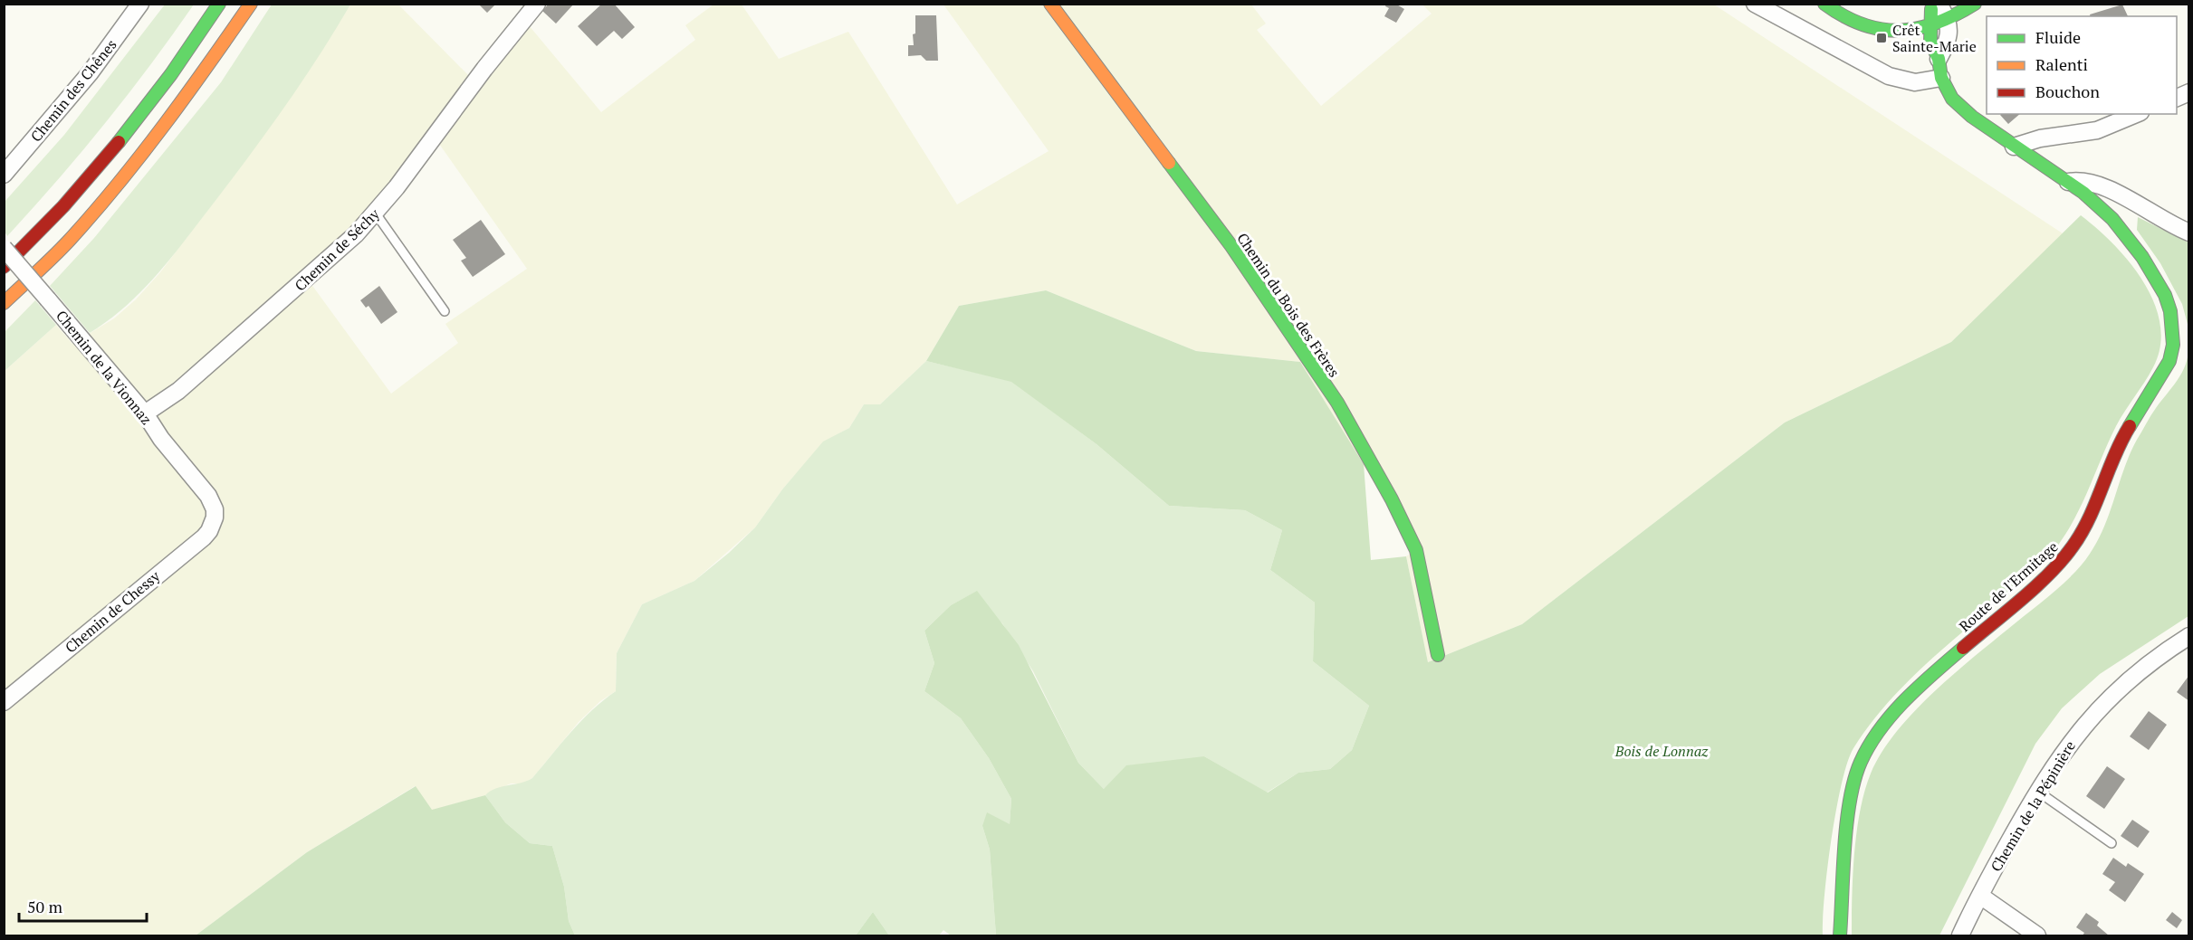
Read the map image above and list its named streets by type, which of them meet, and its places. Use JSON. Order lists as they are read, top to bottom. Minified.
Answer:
{"streets":{"main road":["Chemin du Bois des Frères","Route de l'Ermitage"],"street":["Chemin des Chênes","Chemin de Séchy","Chemin de la Vionnaz","Chemin de Chessy","Chemin de la Pépinière"]},"crossings":[["Chemin de Séchy","Chemin de la Vionnaz"],["Chemin de la Vionnaz","Chemin de Chessy"]],"parks":["Bois de Lonnaz"],"places":{"transit":["Crêt Sainte-Marie"]},"legend":["Fluide","Ralenti","Bouchon"],"scale_bar":"50 m"}
